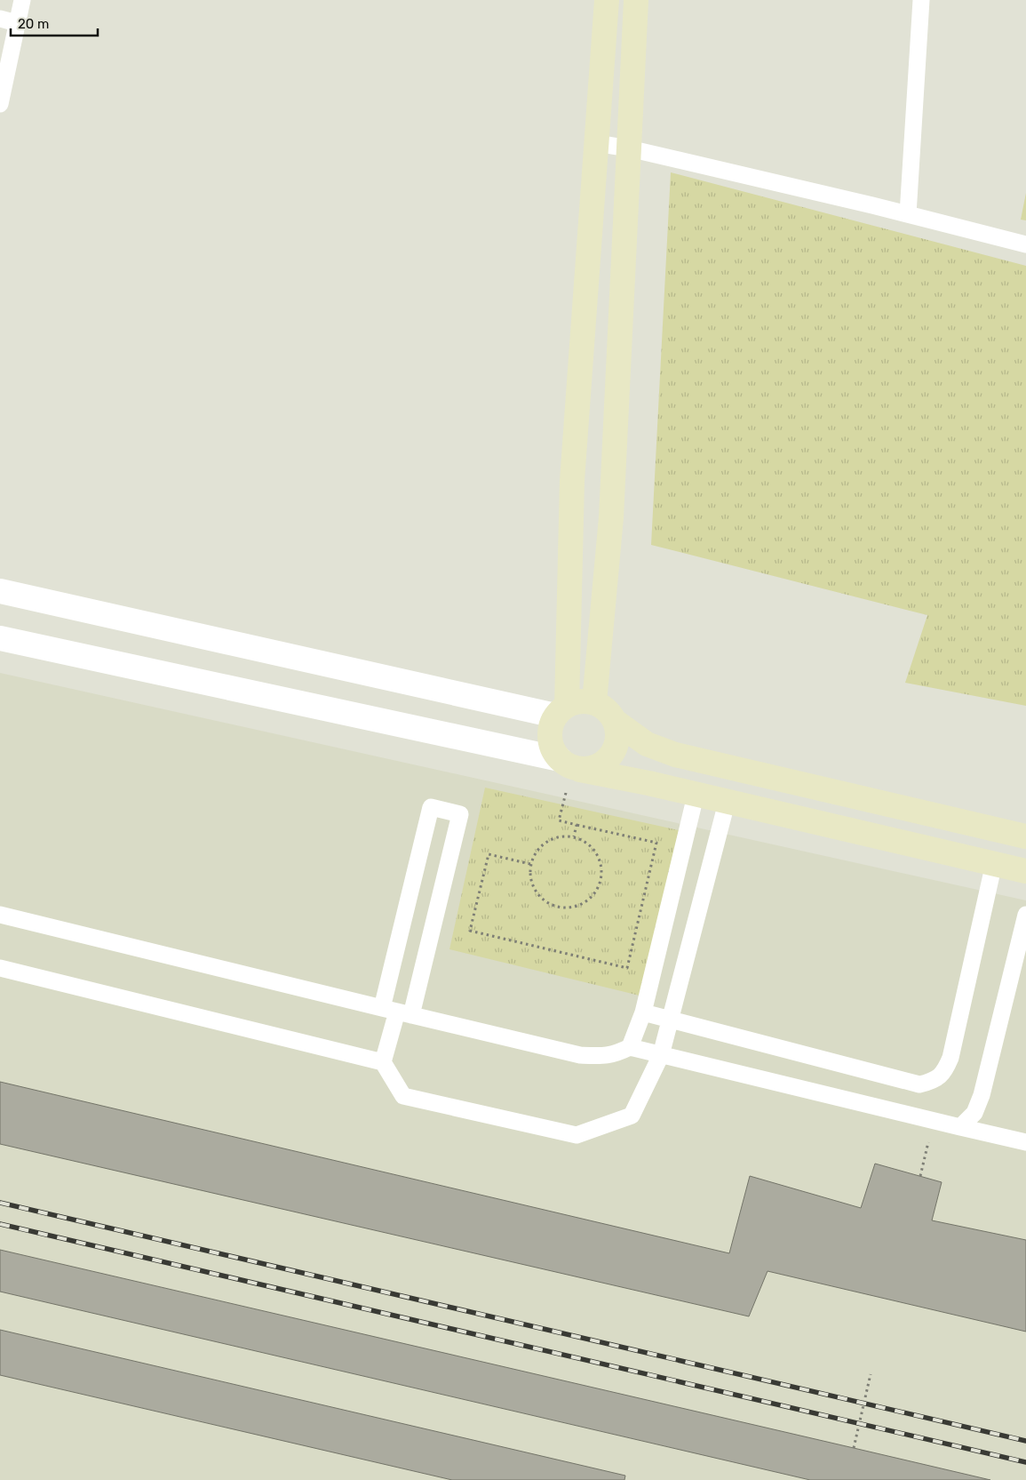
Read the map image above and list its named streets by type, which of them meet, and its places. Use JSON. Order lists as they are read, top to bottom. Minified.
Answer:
{"scale_bar":"20 m"}
